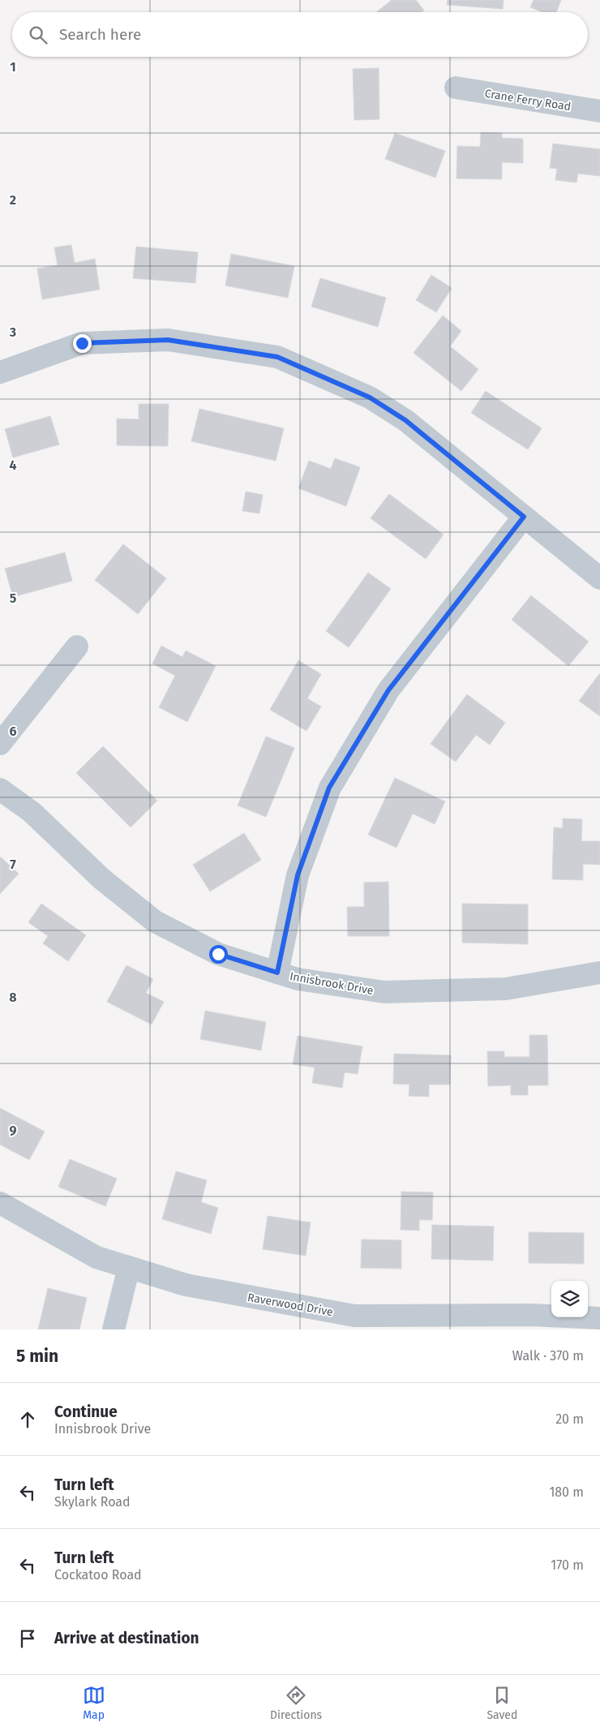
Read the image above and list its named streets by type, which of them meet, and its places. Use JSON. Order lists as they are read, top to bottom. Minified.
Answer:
{"streets":{"street":["Crane Ferry Road","Innisbrook Drive","Raverwood Drive"]},"page":{"search":"Search here","heading":["5 min","Walk · 370 m"],"list":[["Continue","Innisbrook Drive","20 m"],["Turn left","Skylark Road","180 m"],["Turn left","Cockatoo Road","170 m"],"Arrive at destination"],"nav":["Map","Directions","Saved"]},"grid":{"rows":["1","2","3","4","5","6","7","8","9"]}}
